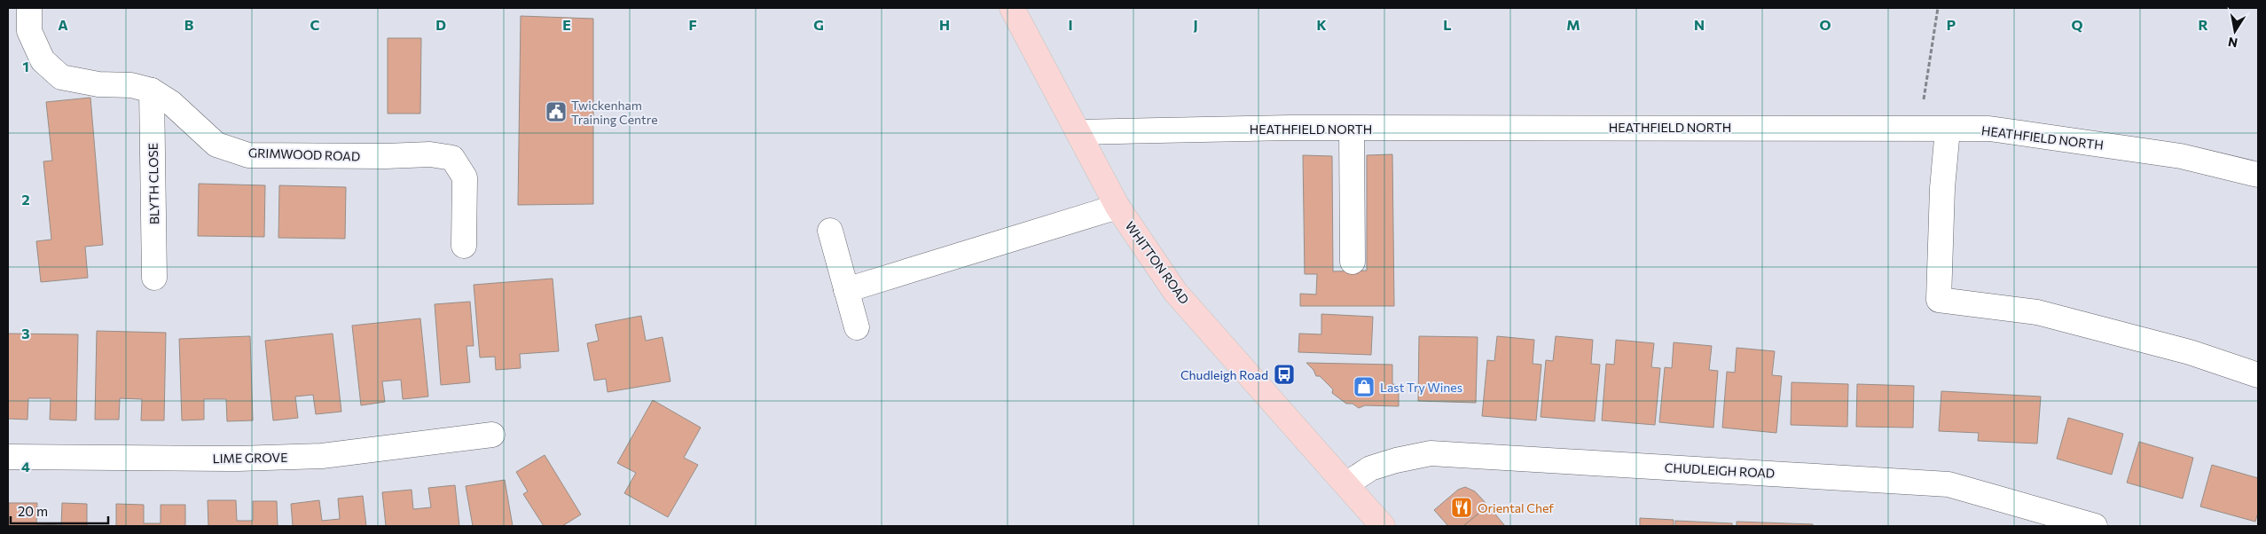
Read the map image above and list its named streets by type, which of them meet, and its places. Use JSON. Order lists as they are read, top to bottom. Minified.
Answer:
{"streets":{"main road":["WHITTON ROAD"],"street":["HEATHFIELD NORTH","GRIMWOOD ROAD","BLYTH CLOSE","LIME GROVE","CHUDLEIGH ROAD"]},"crossings":[["HEATHFIELD NORTH","WHITTON ROAD"],["GRIMWOOD ROAD","BLYTH CLOSE"],["WHITTON ROAD","CHUDLEIGH ROAD"]],"places":{"public building":["Twickenham Training Centre"],"bus stop":["Chudleigh Road"],"shop":["Last Try Wines"],"restaurant":["Oriental Chef"]},"scale_bar":"20 m","north":"bottom","grid":{"columns":["A","B","C","D","E","F","G","H","I","J","K","L","M","N","O","P","Q","R"],"rows":["1","2","3","4"]}}
